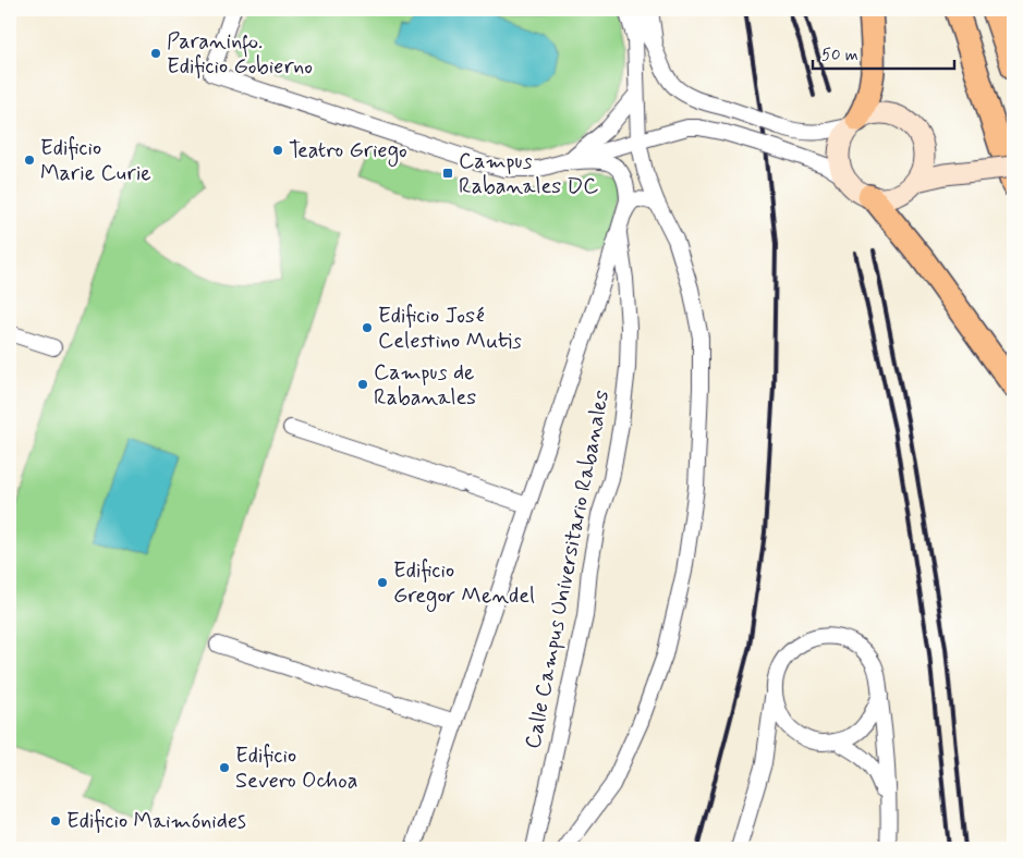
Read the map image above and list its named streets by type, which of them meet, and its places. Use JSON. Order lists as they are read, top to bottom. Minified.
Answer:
{"streets":{"street":["Calle Campus Universitario Rabanales"]},"places":{"other":["Paraninfo. Edificio Gobierno","Teatro Griego","Edificio Marie Curie","Edificio José Celestino Mutis","Campus de Rabanales","Edificio Gregor Mendel","Edificio Severo Ochoa","Edificio Maimónides"],"transit":["Campus Rabanales DC"]},"scale_bar":"50 m"}
